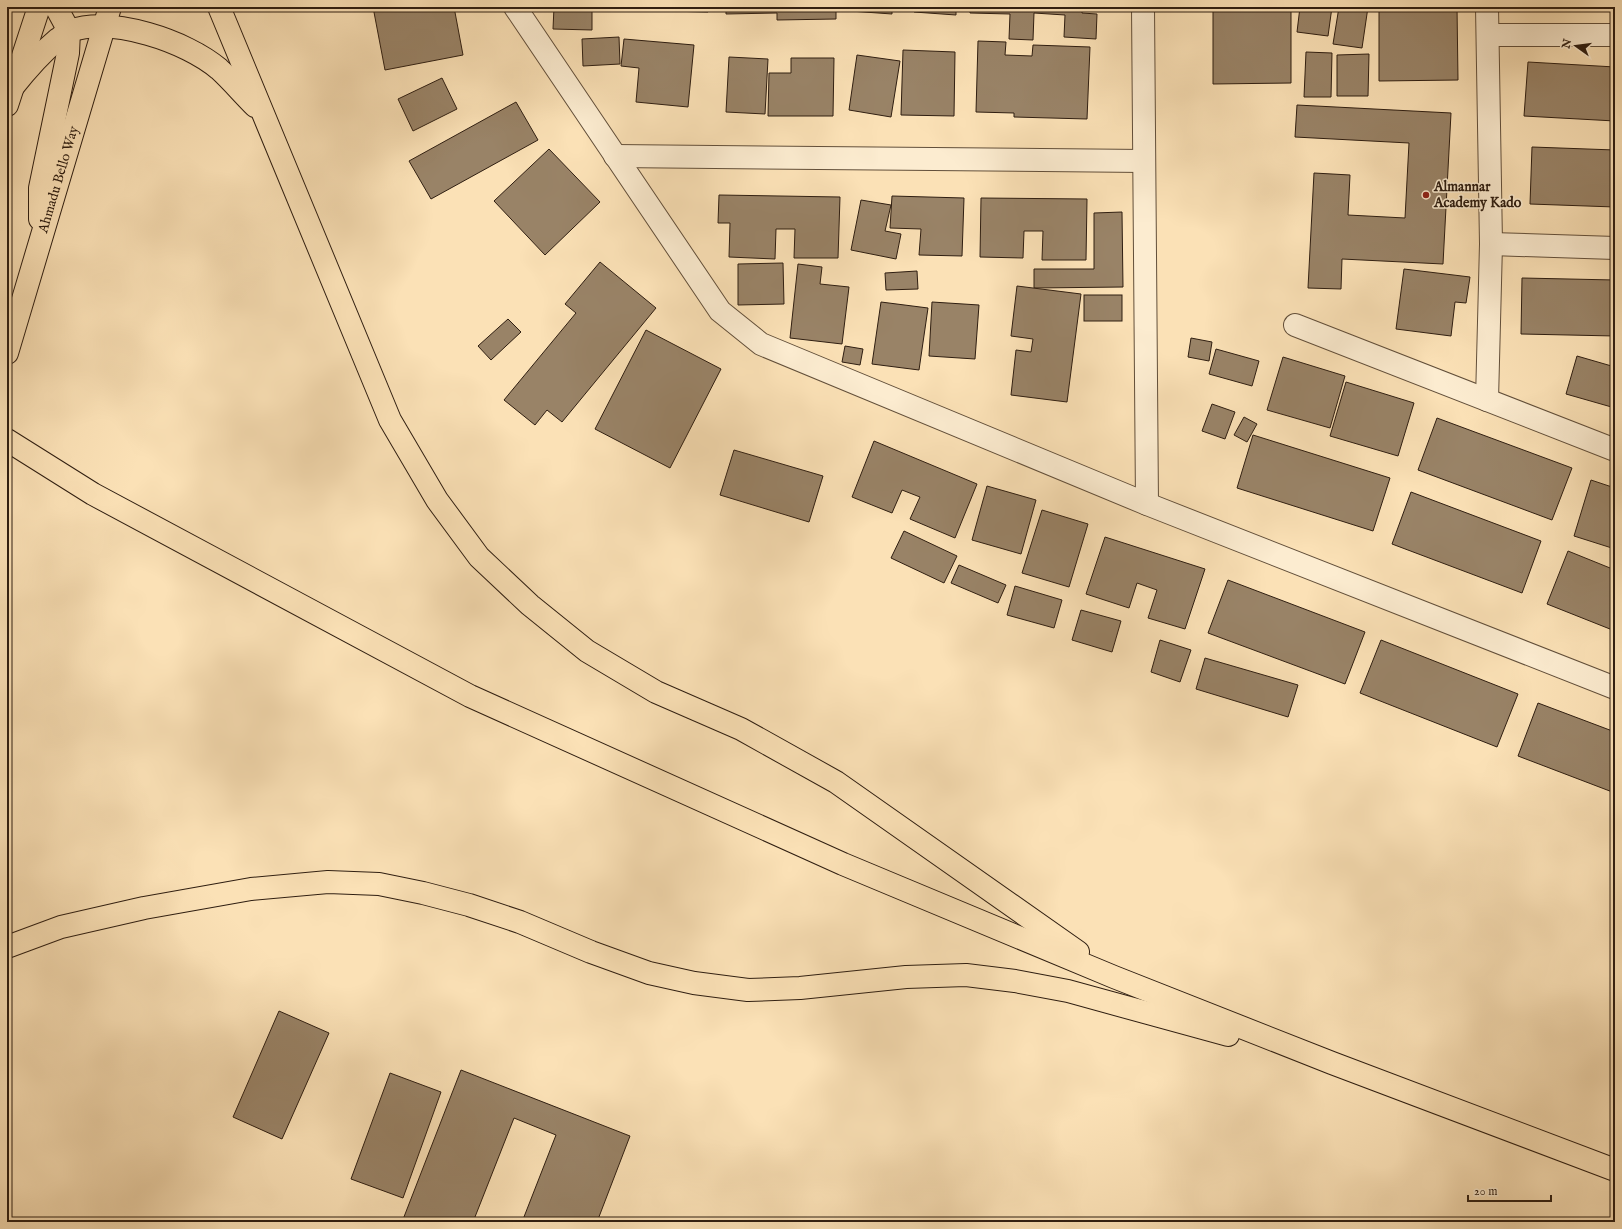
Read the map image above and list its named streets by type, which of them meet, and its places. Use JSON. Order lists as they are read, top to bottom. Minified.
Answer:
{"streets":{"main road":["Ahmadu Bello Way"]},"places":["Almannar Academy Kado"],"scale_bar":"20 m","north":"left"}
